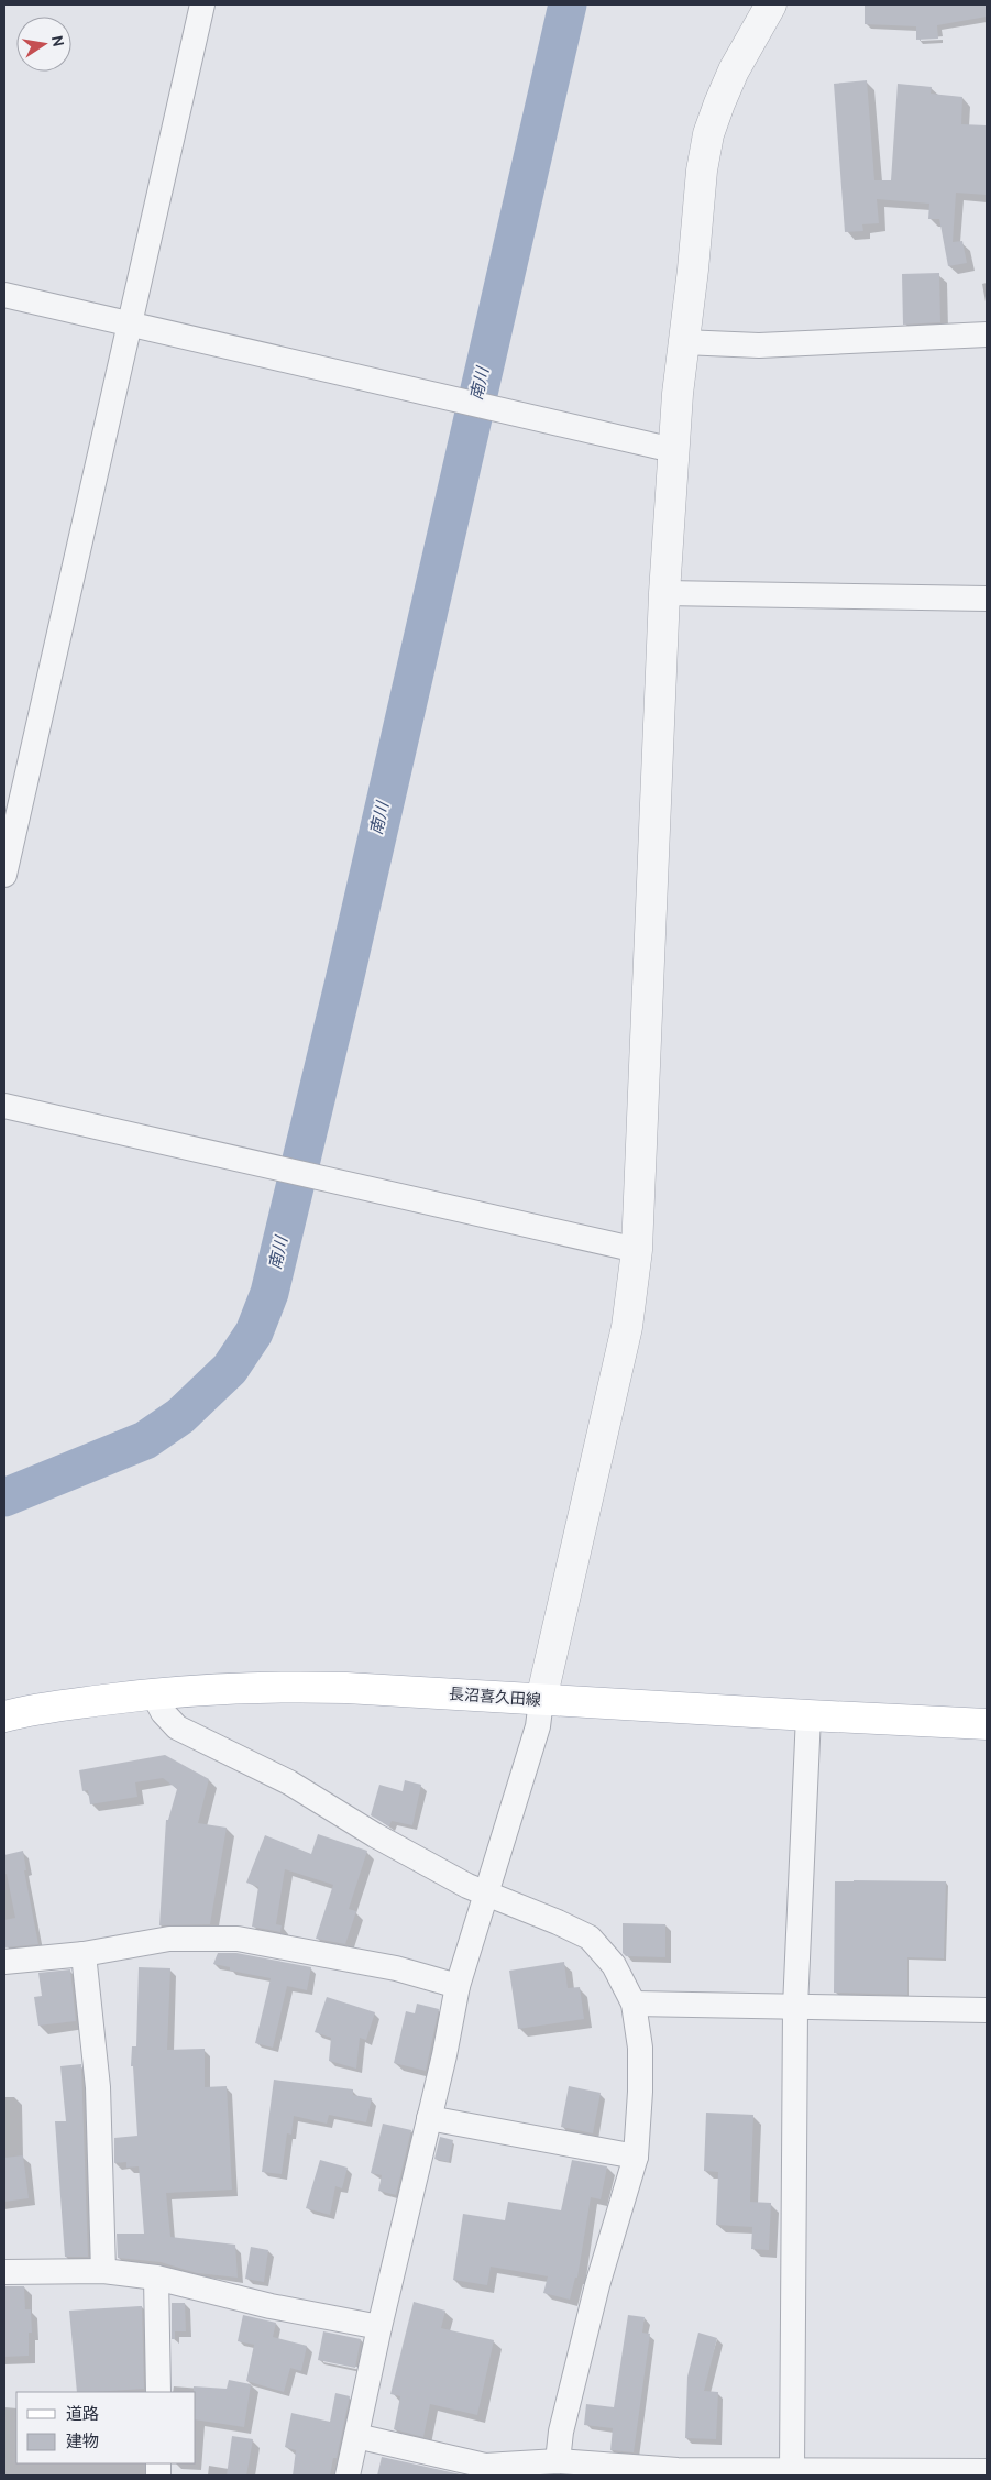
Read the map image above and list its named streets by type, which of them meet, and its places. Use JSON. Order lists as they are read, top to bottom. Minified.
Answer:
{"streets":{"main road":["長沼喜久田線"]},"water":["南川"],"legend":["道路","建物"],"north":"right"}
